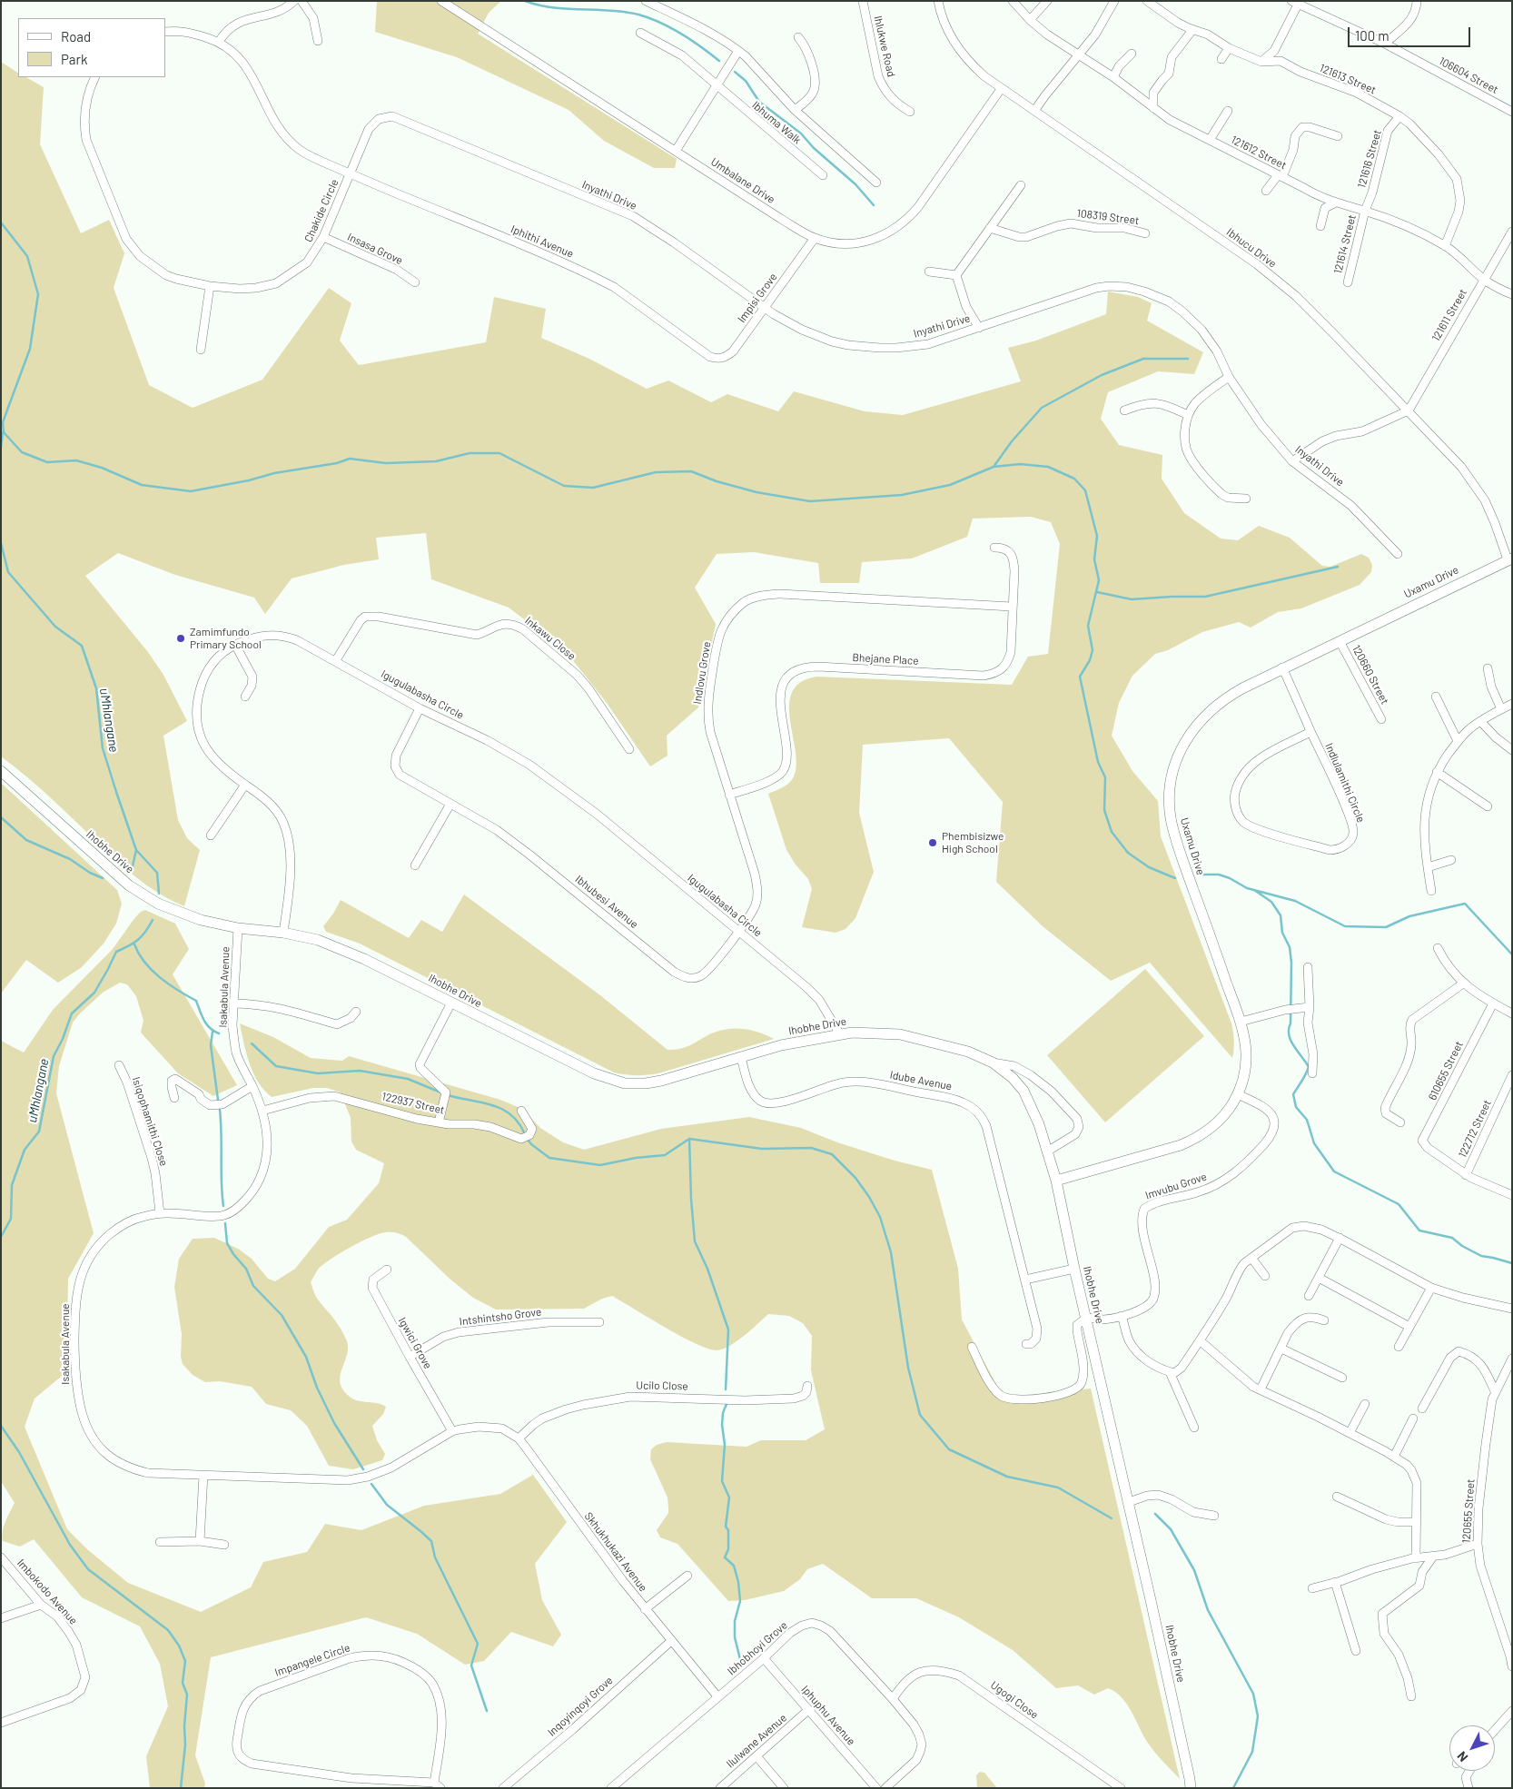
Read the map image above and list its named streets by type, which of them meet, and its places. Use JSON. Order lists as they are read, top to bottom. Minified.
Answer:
{"streets":{"street":["Ihlukwe Road","106604 Street","121613 Street","Ibhuma Walk","121612 Street","121616 Street","Umbalane Drive","Inyathi Drive","Chakide Circle","108319 Street","Iphithi Avenue","121614 Street","Ibhucu Drive","Insasa Grove","Impisi Grove","121611 Street","Uxamu Drive","Inkawu Close","Bhejane Place","Indlovu Grove","120660 Street","Igugulabasha Circle","Indlulamithi Circle","Ihobhe Drive","Ibhubesi Avenue","Isakabula Avenue","610655 Street","Idube Avenue","122937 Street","Isiqophamithi Close","122712 Street","Imvubu Grove","Intshintsho Grove","Igwici Grove","Ucilo Close","120655 Street","Skhukhukazi Avenue","Imbokodo Avenue","Ibhobhoyi Grove","Impangele Circle","Ugogi Close","Inqoyinqoyi Grove","Iphuphu Avenue","Ilulwane Avenue"]},"crossings":[["121613 Street","121612 Street"],["121613 Street","121616 Street"],["121612 Street","121616 Street"],["121612 Street","121614 Street"],["121612 Street","121611 Street"],["121616 Street","121614 Street"],["Umbalane Drive","Ibhucu Drive"],["Umbalane Drive","Impisi Grove"],["Inyathi Drive","Chakide Circle"],["Inyathi Drive","Iphithi Avenue"],["Inyathi Drive","Impisi Grove"],["Chakide Circle","Iphithi Avenue"],["Chakide Circle","Insasa Grove"],["Iphithi Avenue","Impisi Grove"],["Ibhucu Drive","121611 Street"],["Ibhucu Drive","Uxamu Drive"],["Uxamu Drive","120660 Street"],["Uxamu Drive","Indlulamithi Circle"],["Uxamu Drive","Ihobhe Drive"],["Uxamu Drive","Imvubu Grove"],["Inkawu Close","Igugulabasha Circle"],["Bhejane Place","Indlovu Grove"],["Indlovu Grove","Igugulabasha Circle"],["Indlovu Grove","Ibhubesi Avenue"],["Igugulabasha Circle","Ihobhe Drive"],["Igugulabasha Circle","Ibhubesi Avenue"],["Ihobhe Drive","Isakabula Avenue"],["Ihobhe Drive","Idube Avenue"],["Ihobhe Drive","Imvubu Grove"],["Isakabula Avenue","122937 Street"],["Isakabula Avenue","Isiqophamithi Close"],["Isakabula Avenue","Igwici Grove"],["Isakabula Avenue","Skhukhukazi Avenue"],["610655 Street","122712 Street"],["Intshintsho Grove","Igwici Grove"],["Ucilo Close","Skhukhukazi Avenue"],["Skhukhukazi Avenue","Ibhobhoyi Grove"],["Skhukhukazi Avenue","Inqoyinqoyi Grove"],["Ibhobhoyi Grove","Ugogi Close"],["Ibhobhoyi Grove","Iphuphu Avenue"],["Iphuphu Avenue","Ilulwane Avenue"]],"water":["uMhlangane"],"places":["Zamimfundo Primary School","Phembisizwe High School"],"legend":["Road","Park"],"scale_bar":"100 m","north":"bottom left"}
